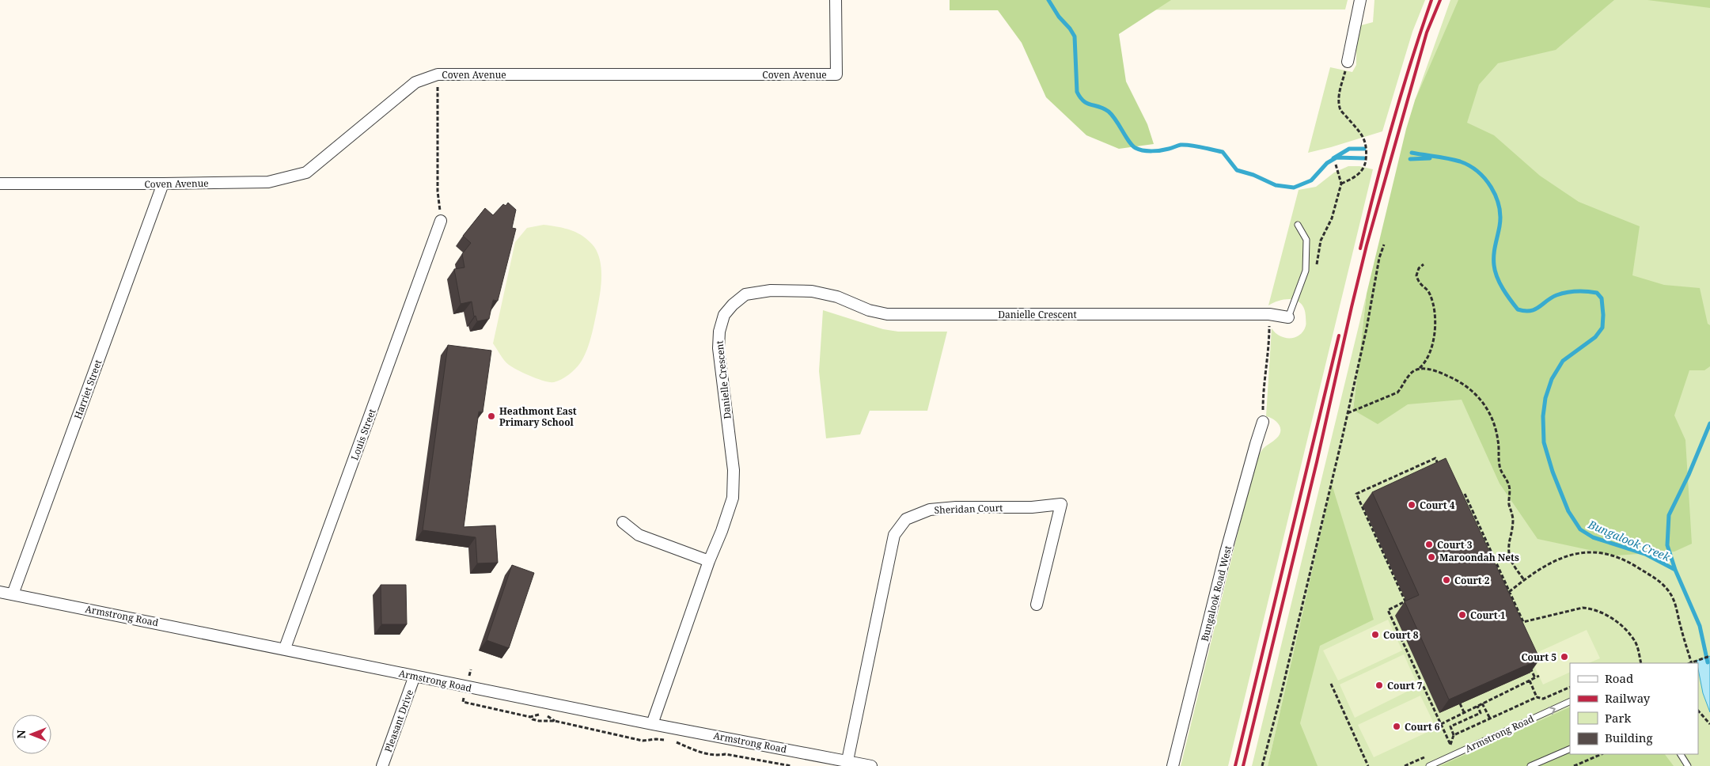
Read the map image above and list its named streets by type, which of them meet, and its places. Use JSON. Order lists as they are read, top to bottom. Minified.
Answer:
{"streets":{"street":["Coven Avenue","Danielle Crescent","Harriet Street","Louis Street","Sheridan Court","Bungalook Road West","Armstrong Road","Pleasant Drive"]},"crossings":[["Coven Avenue","Harriet Street"],["Danielle Crescent","Armstrong Road"],["Harriet Street","Armstrong Road"],["Louis Street","Armstrong Road"],["Sheridan Court","Armstrong Road"],["Armstrong Road","Pleasant Drive"]],"water":["Bungalook Creek"],"places":["Heathmont East Primary School","Court 4","Court 3","Maroondah Nets","Court 2","Court 1","Court 8","Court 5","Court 7","Court 6"],"legend":["Road","Railway","Park","Building"],"north":"left"}
